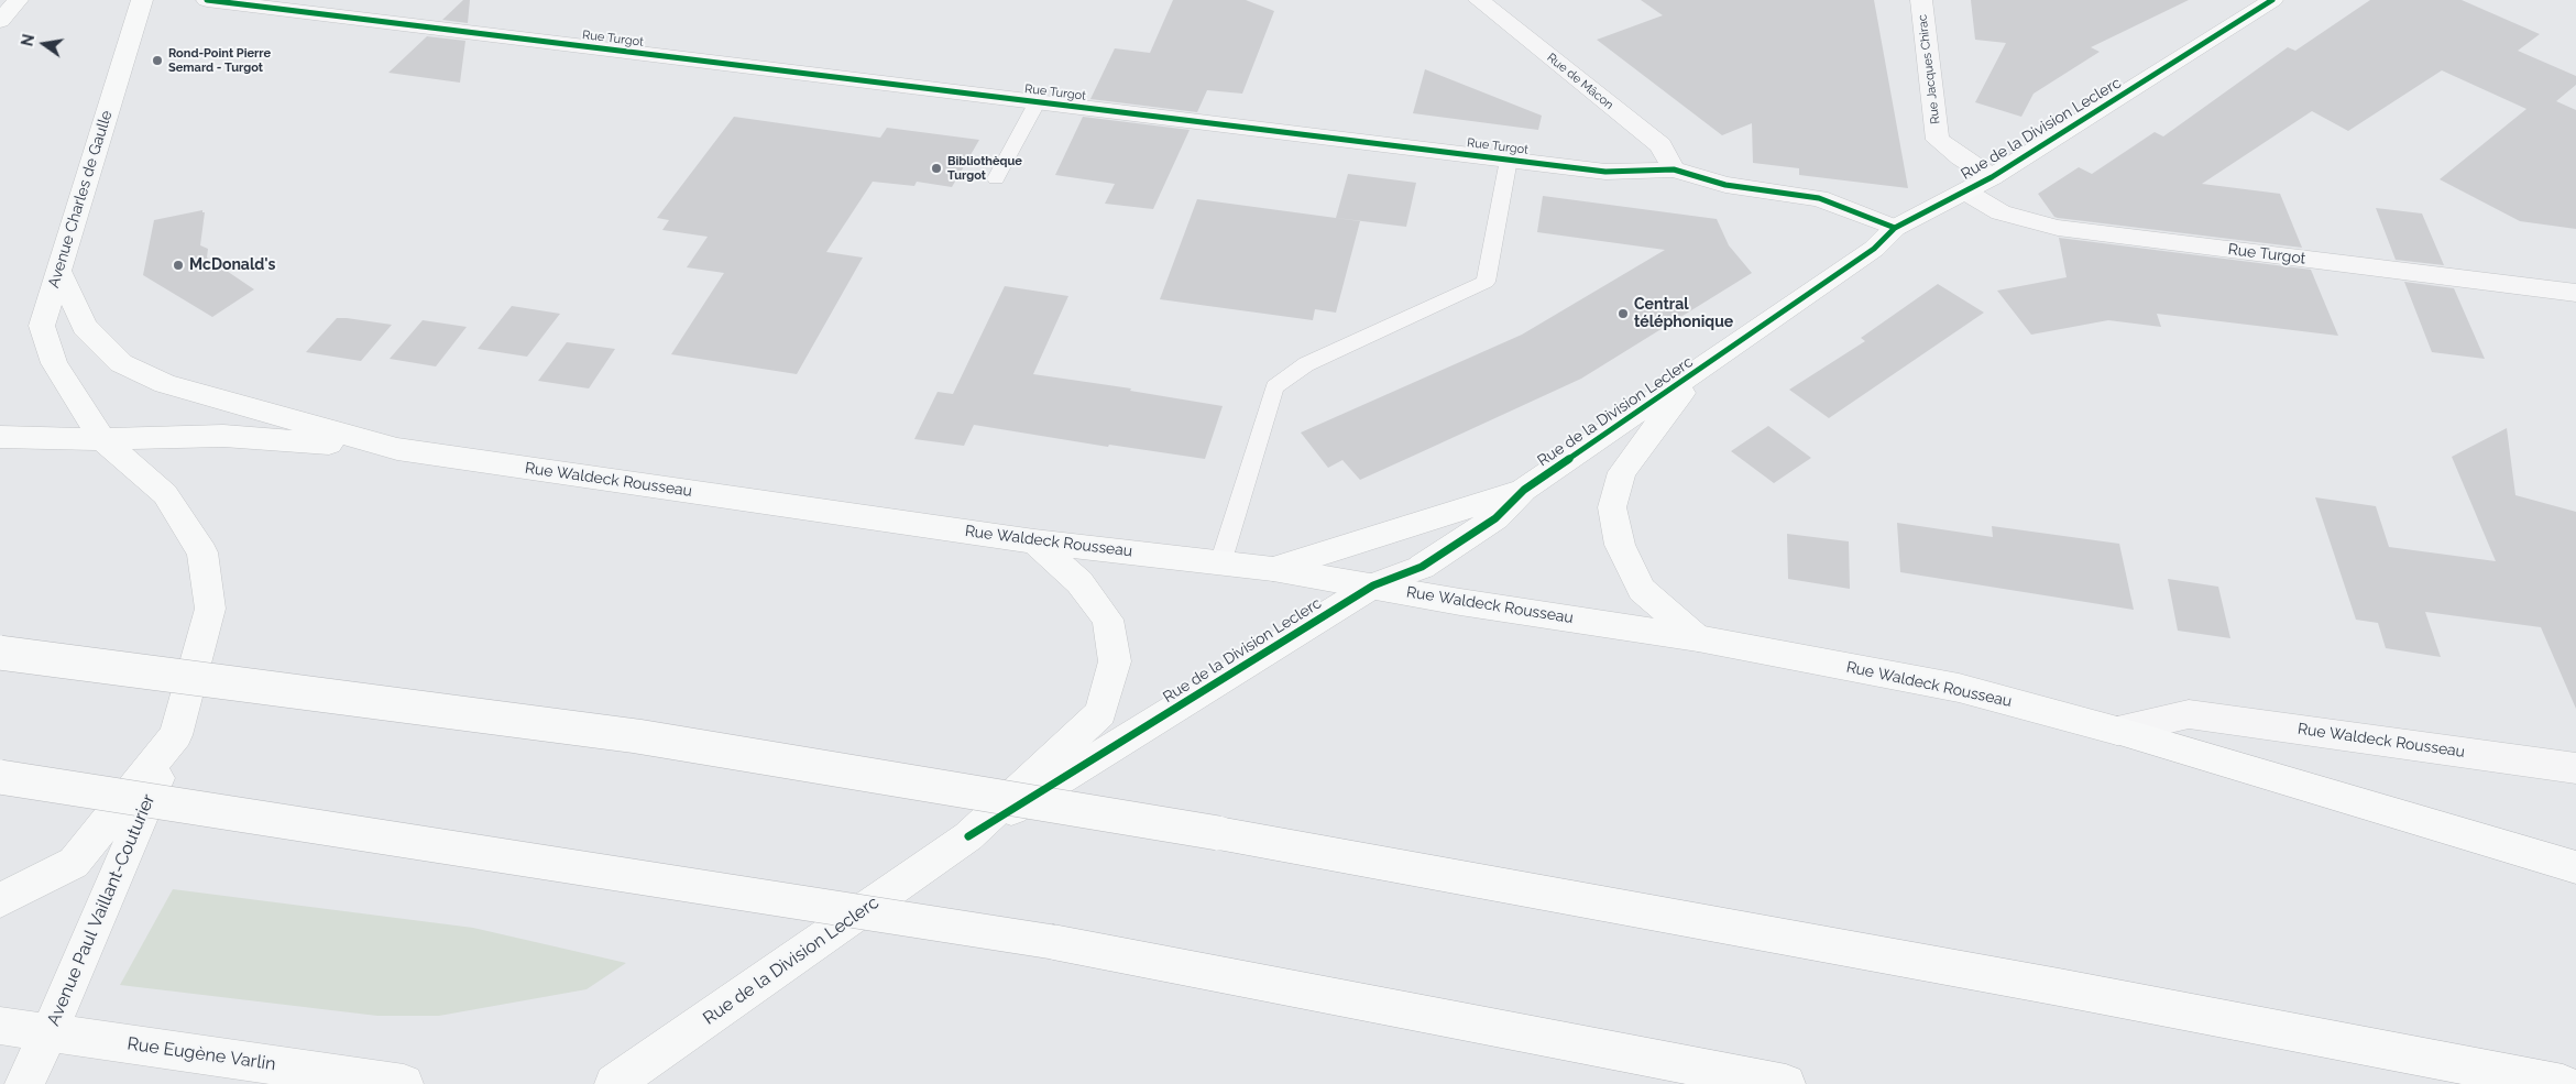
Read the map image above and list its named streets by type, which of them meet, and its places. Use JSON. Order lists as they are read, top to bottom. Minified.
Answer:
{"streets":{"main road":["Rue de la Division Leclerc","Avenue Charles de Gaulle","Rue Waldeck Rousseau","Avenue Paul Vaillant-Couturier","Rue Eugène Varlin"],"street":["Rue Turgot","Rue Jacques Chirac","Rue de Mâcon"]},"crossings":[["Rue Turgot","Rue de Mâcon"],["Rue Turgot","Rue de la Division Leclerc"],["Rue Jacques Chirac","Rue de la Division Leclerc"],["Rue de la Division Leclerc","Rue Waldeck Rousseau"],["Avenue Charles de Gaulle","Rue Waldeck Rousseau"],["Avenue Charles de Gaulle","Avenue Paul Vaillant-Couturier"],["Rue Waldeck Rousseau","Avenue Paul Vaillant-Couturier"],["Avenue Paul Vaillant-Couturier","Rue Eugène Varlin"]],"places":["Rond-Point Pierre Semard - Turgot","Bibliothèque Turgot","McDonald's","Central téléphonique"],"north":"left"}
